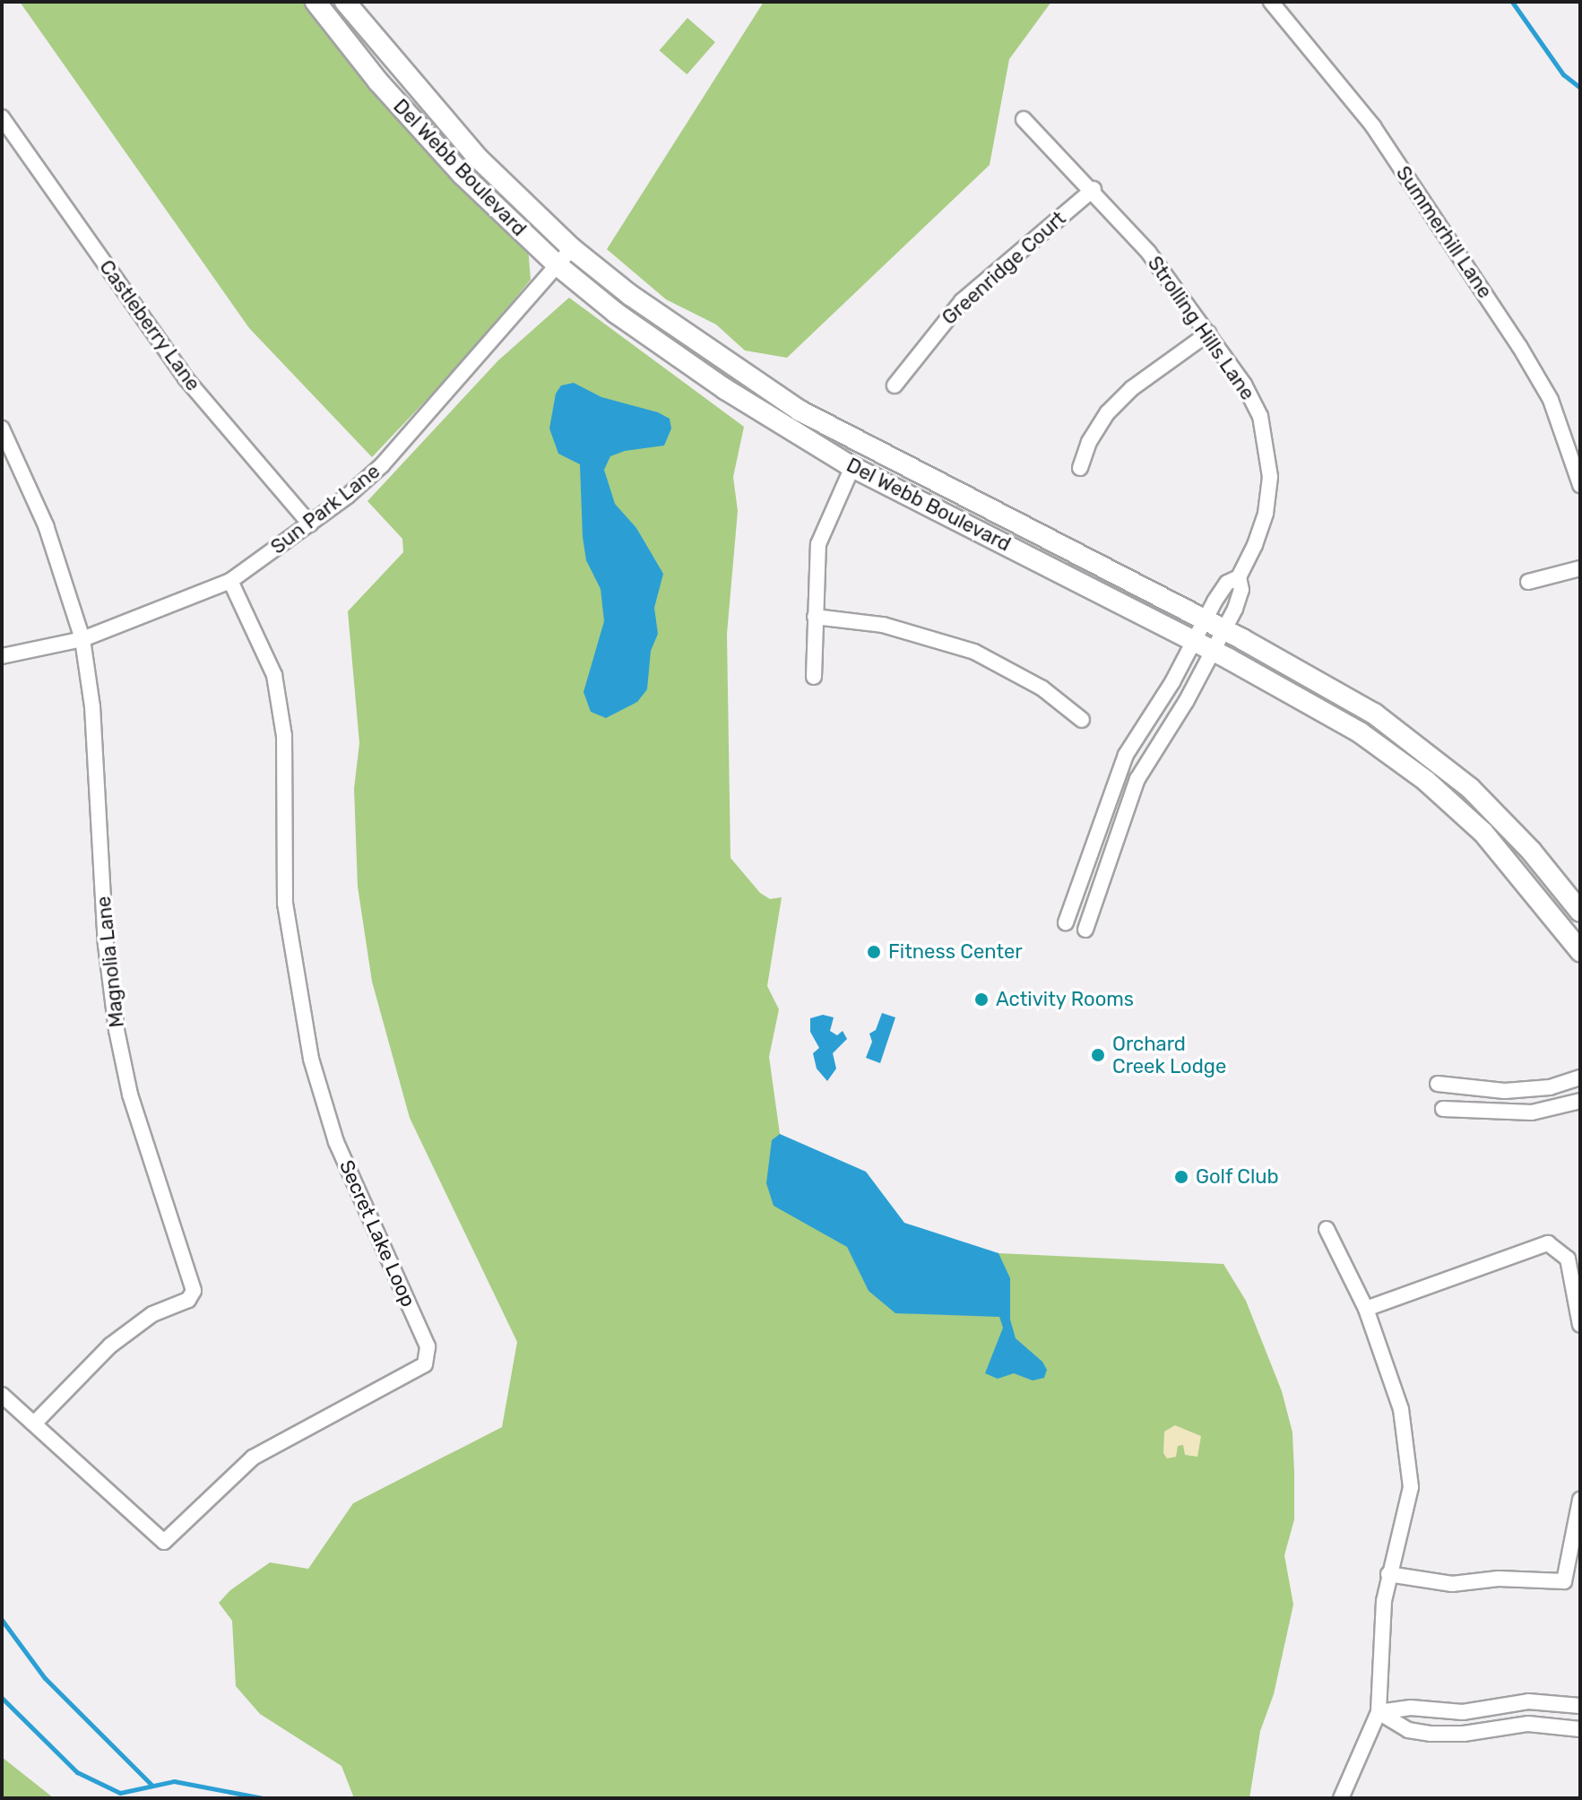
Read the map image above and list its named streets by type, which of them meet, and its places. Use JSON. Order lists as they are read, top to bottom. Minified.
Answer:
{"streets":{"street":["Del Webb Boulevard","Summerhill Lane","Greenridge Court","Castleberry Lane","Strolling Hills Lane","Sun Park Lane","Magnolia Lane","Secret Lake Loop"]},"crossings":[["Del Webb Boulevard","Strolling Hills Lane"],["Del Webb Boulevard","Sun Park Lane"],["Greenridge Court","Strolling Hills Lane"],["Castleberry Lane","Sun Park Lane"],["Sun Park Lane","Magnolia Lane"],["Sun Park Lane","Secret Lake Loop"],["Magnolia Lane","Secret Lake Loop"]],"places":["Fitness Center","Activity Rooms","Orchard Creek Lodge","Golf Club"]}
